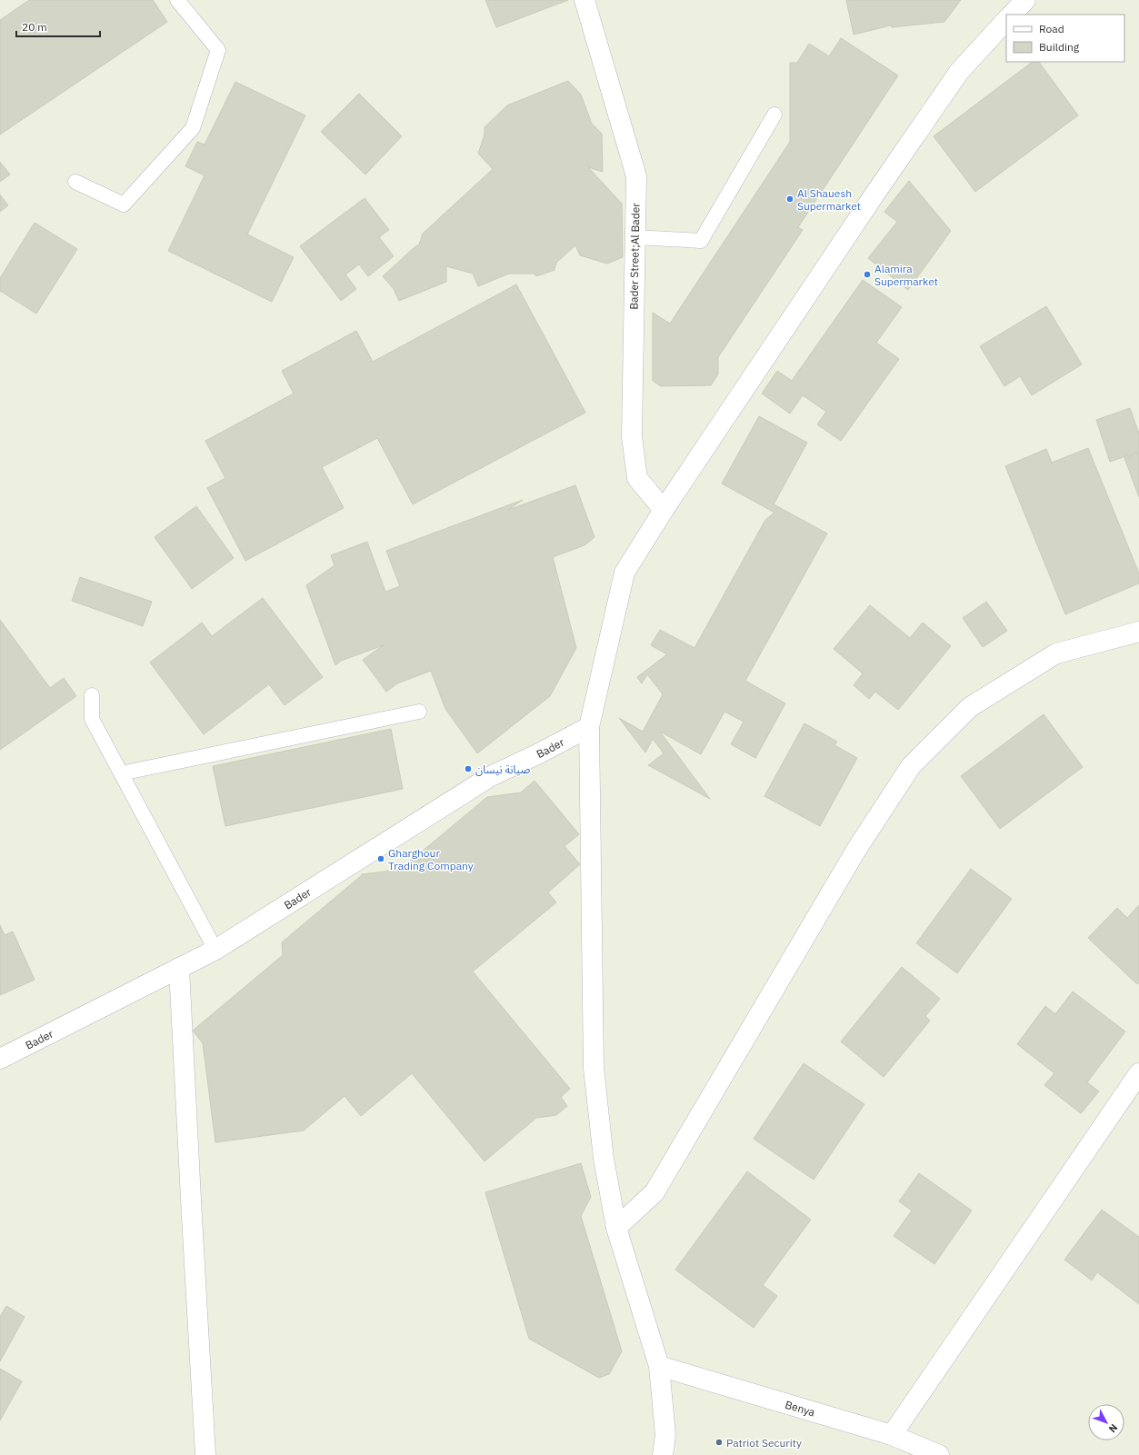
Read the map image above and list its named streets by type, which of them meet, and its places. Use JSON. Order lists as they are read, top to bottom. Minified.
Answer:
{"streets":{"street":["Bader Street;Al Bader","Bader","Benya"]},"places":["Al Shauesh Supermarket","Alamira Supermarket","صيانة نيسان","Gharghour Trading Company","Patriot Security"],"legend":["Road","Building"],"scale_bar":"20 m","north":"bottom right"}
